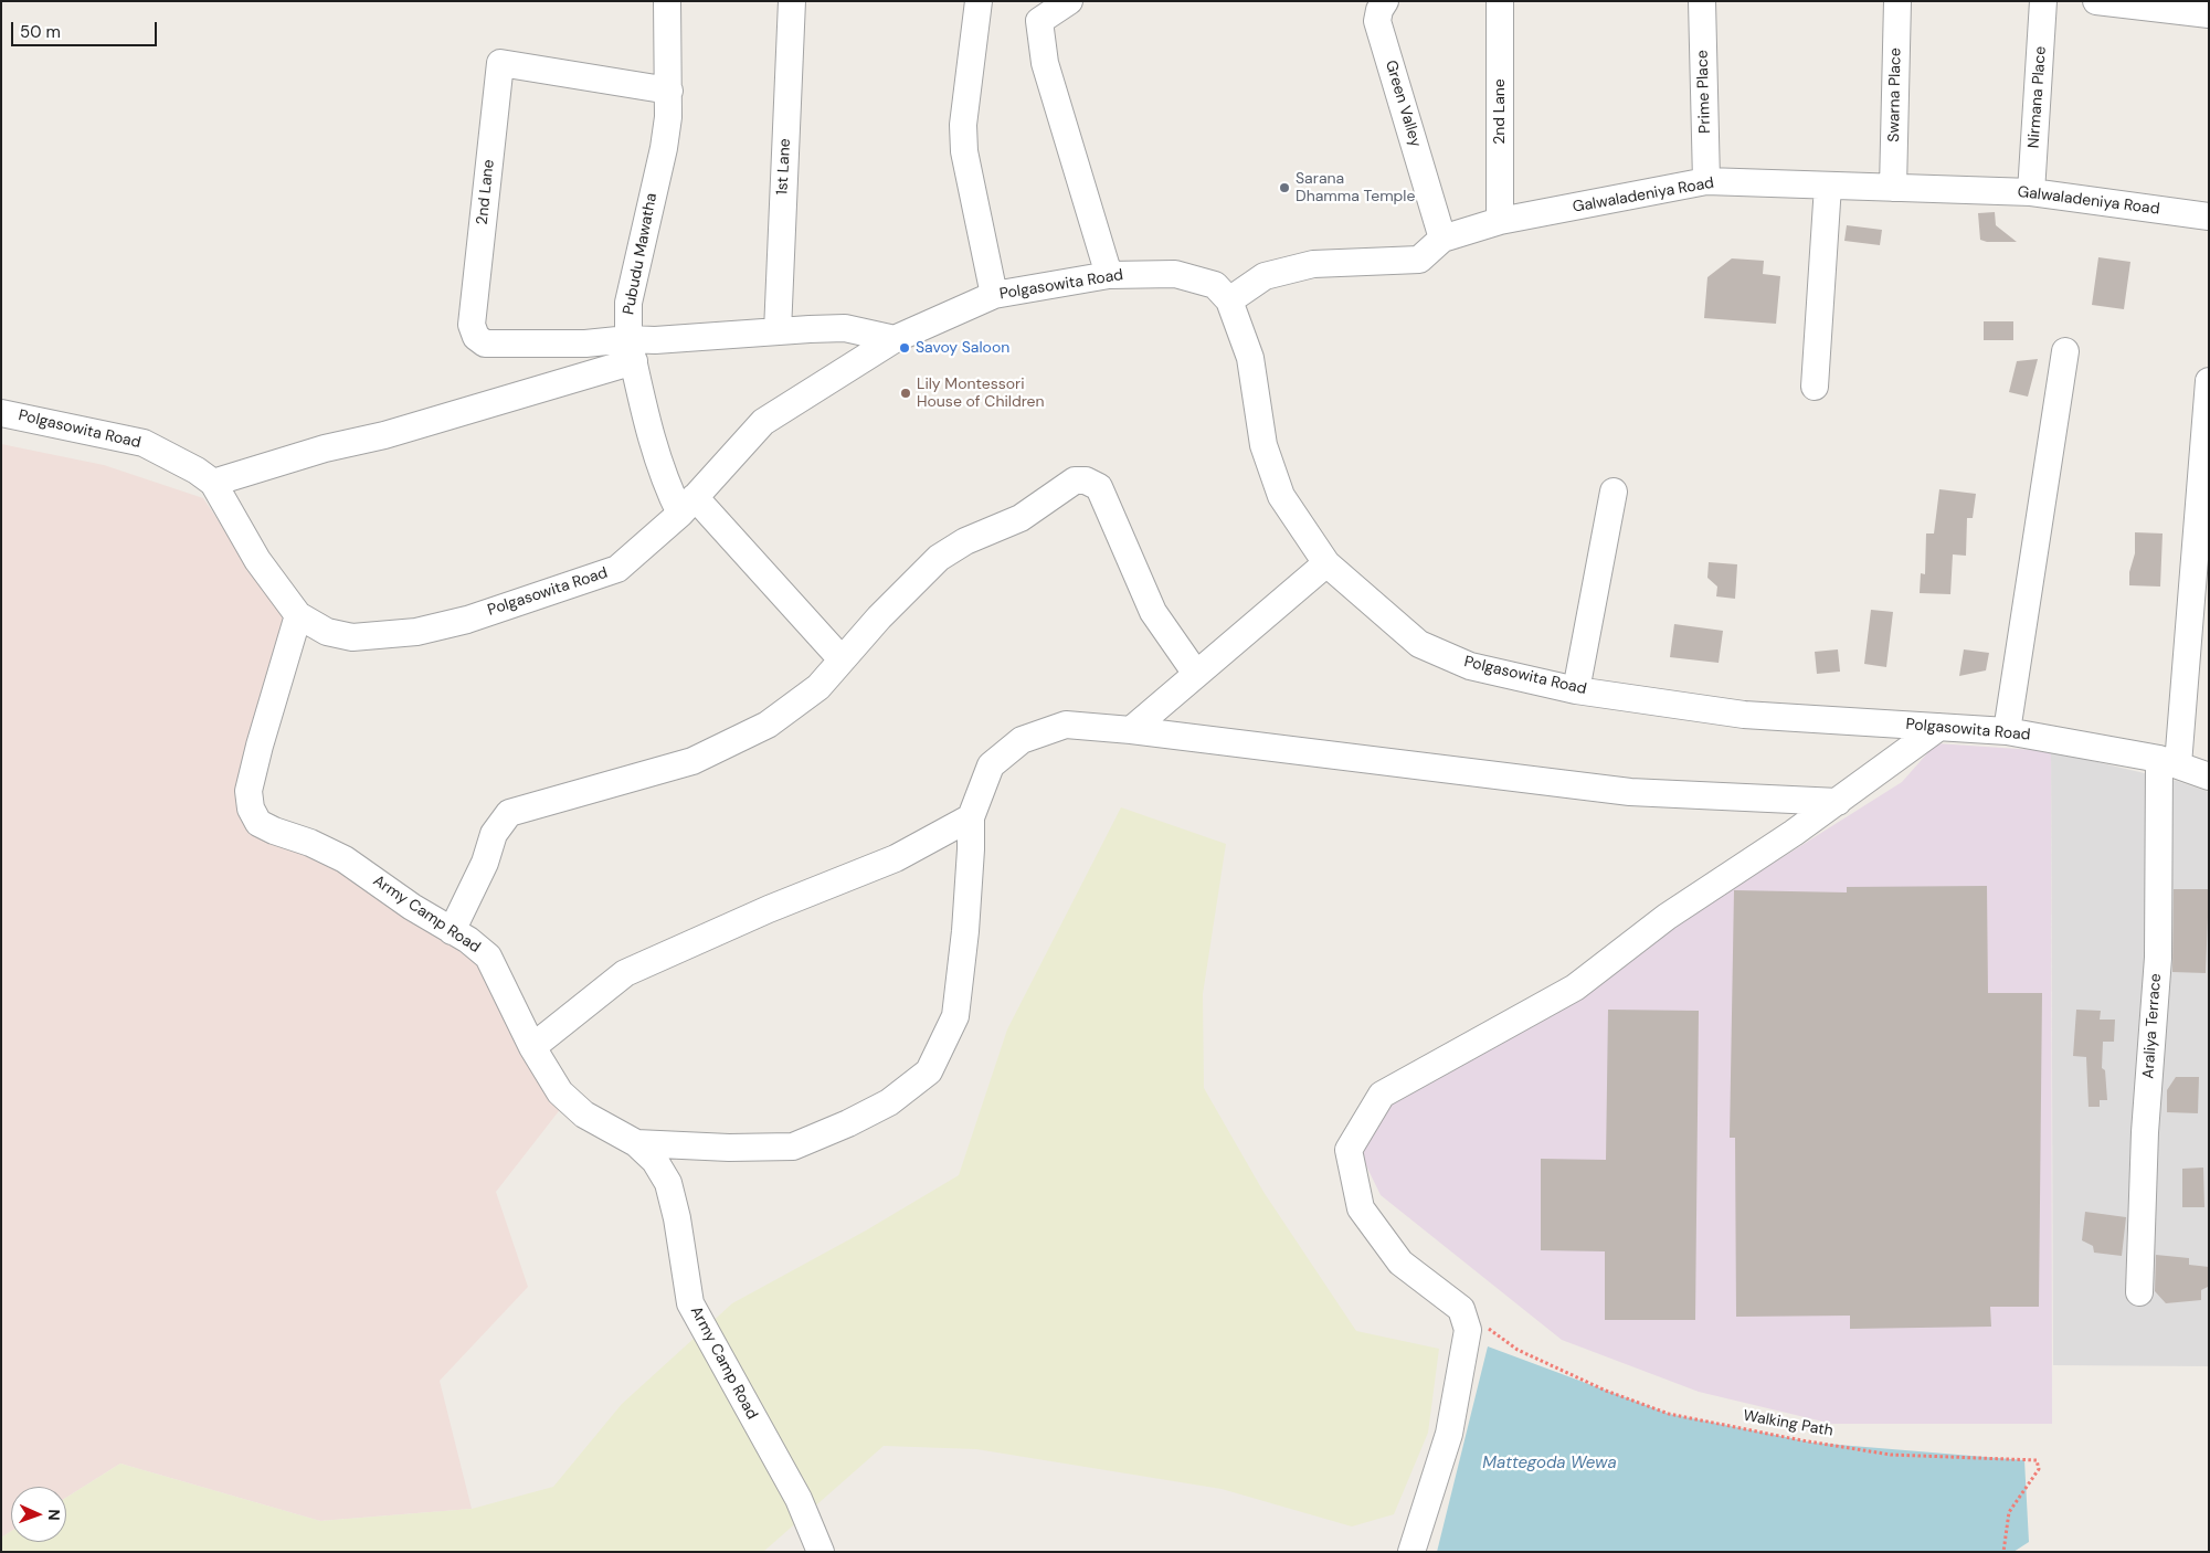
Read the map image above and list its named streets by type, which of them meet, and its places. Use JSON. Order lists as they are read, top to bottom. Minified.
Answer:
{"streets":{"street":["Prime Place","Swarna Place","Nirmana Place","Green Valley","2nd Lane","1st Lane","Galwaladeniya Road","Pubudu Mawatha","Polgasowita Road","Army Camp Road","Araliya Terrace"],"path":["Walking Path"]},"crossings":[["Prime Place","Galwaladeniya Road"],["Swarna Place","Galwaladeniya Road"],["Nirmana Place","Galwaladeniya Road"],["Green Valley","Galwaladeniya Road"],["2nd Lane","Galwaladeniya Road"],["2nd Lane","Pubudu Mawatha"],["Galwaladeniya Road","Polgasowita Road"],["Pubudu Mawatha","Polgasowita Road"],["Polgasowita Road","Army Camp Road"],["Polgasowita Road","Araliya Terrace"]],"water":["Mattegoda Wewa"],"places":["Sarana Dhamma Temple","Savoy Saloon","Lily Montessori House of Children"],"scale_bar":"50 m","north":"right"}
